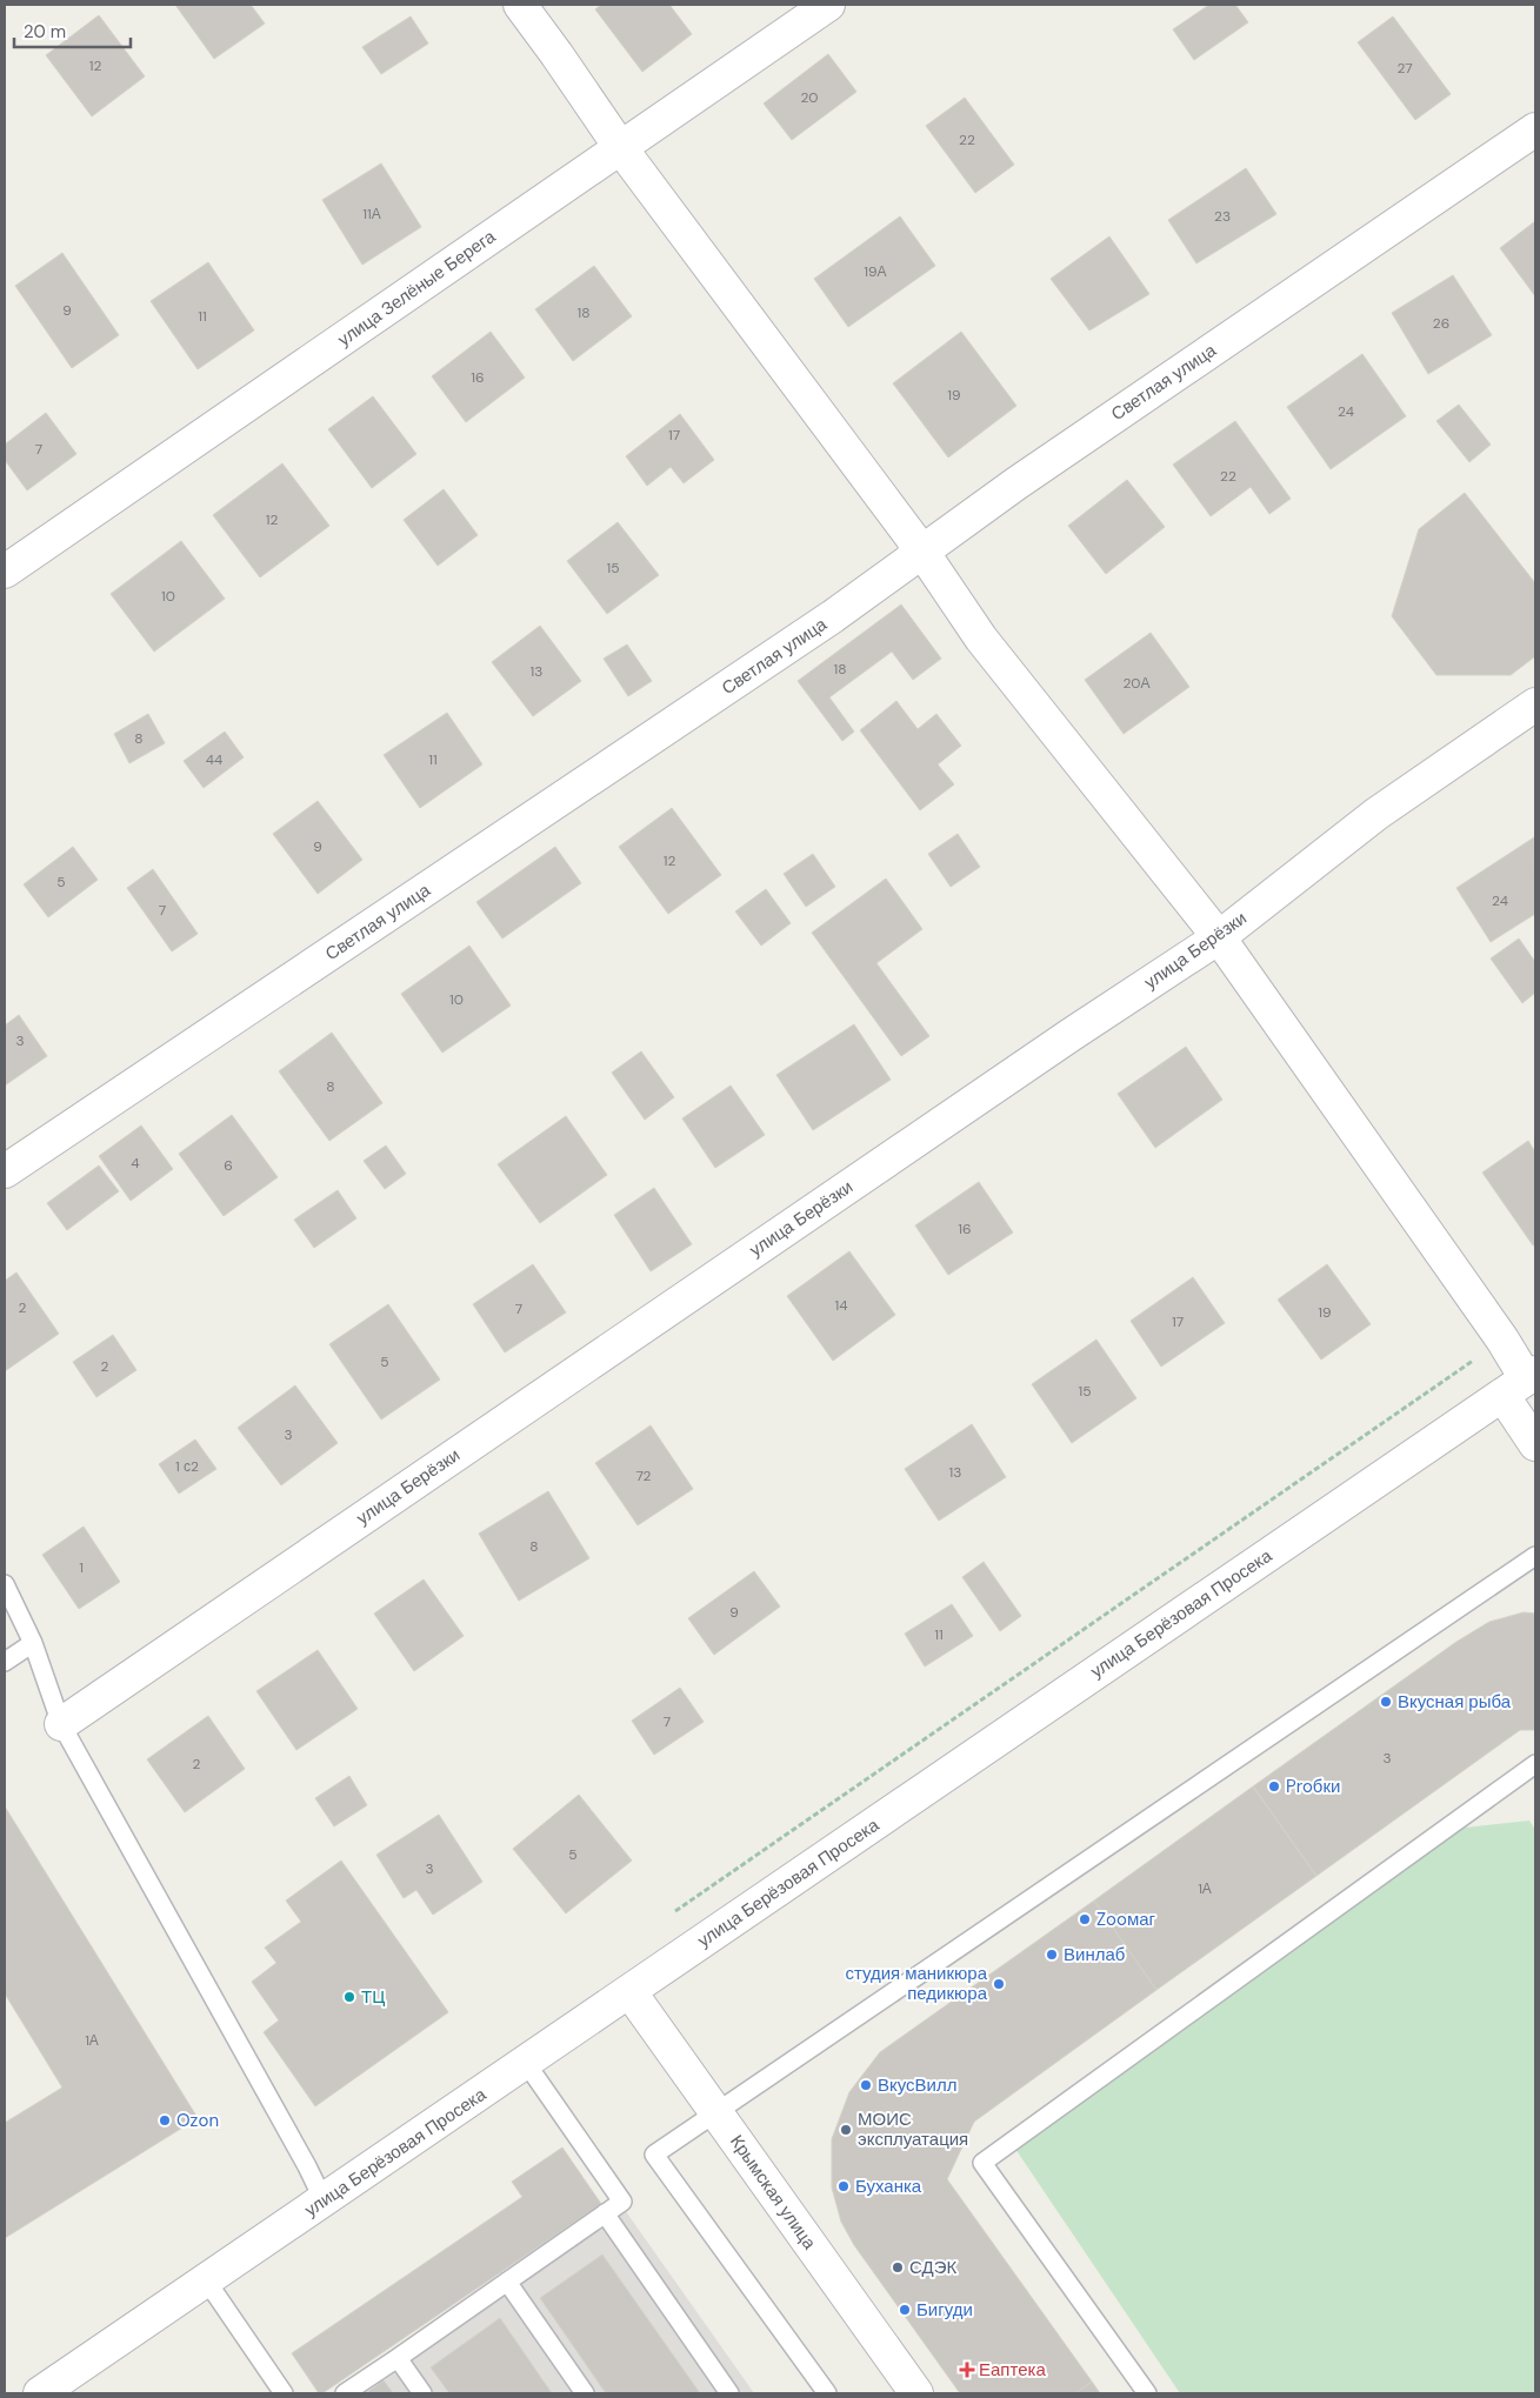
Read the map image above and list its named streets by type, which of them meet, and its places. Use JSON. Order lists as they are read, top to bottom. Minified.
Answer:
{"streets":{"street":["улица Зелёные Берега","Светлая улица","улица Берёзки","улица Берёзовая Просека","Крымская улица"]},"crossings":[["улица Берёзовая Просека","Крымская улица"]],"places":{"other":["Вкусная рыба","Proбки","Zooмаг","Винлаб","студия маникюра педикюра","ТЦ","ВкусВилл","Ozon","МОИС эксплуатация","Буханка","СДЭК","Бигуди"],"health":["Еаптека"]},"house_numbers":["12","27","20","22","11А","23","19А","9","18","11","26","16","19","24","17","7","22","12","15","10","18","13","20А","8","44","11","9","12","5","24","7","10","3","8","4","6","16","14","2","7","19","17","5","2","15","3","1 с2","13","72","8","1","9","11","7","3","2","5","3","1А","1А"],"scale_bar":"20 m"}
